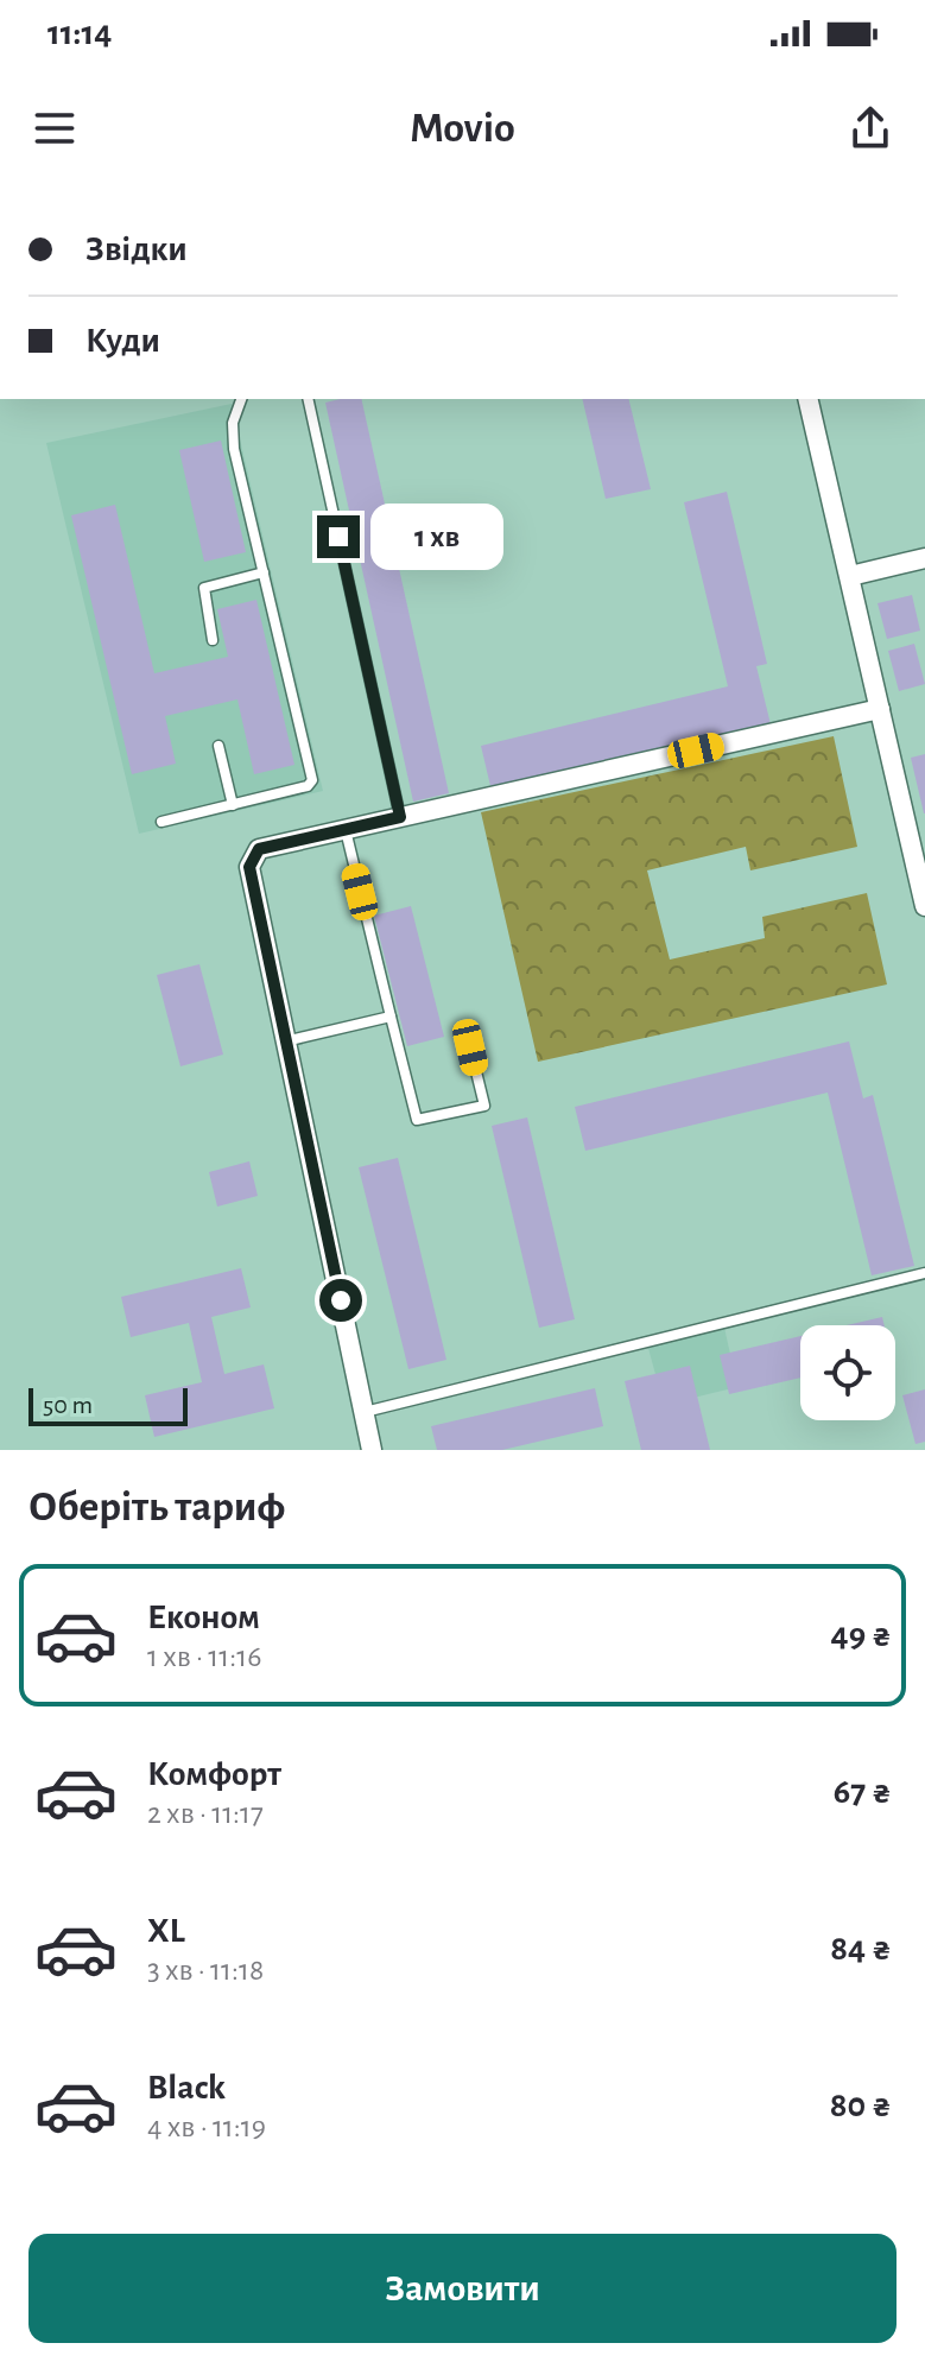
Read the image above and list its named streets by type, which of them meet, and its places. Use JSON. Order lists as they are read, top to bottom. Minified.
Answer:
{"scale_bar":"50 m","page":{"status":"11:14","header":"Movio","banner":["Звідки","Куди"],"bubble":"1 хв","scale":"50 m","heading":"Оберіть тариф","list":[{"name":"Економ","note":"1 хв · 11:16","value":"49 ₴"},{"name":"Комфорт","note":"2 хв · 11:17","value":"67 ₴"},{"name":"XL","note":"3 хв · 11:18","value":"84 ₴"},{"name":"Black","note":"4 хв · 11:19","value":"80 ₴"}],"buttons":"Замовити"}}
